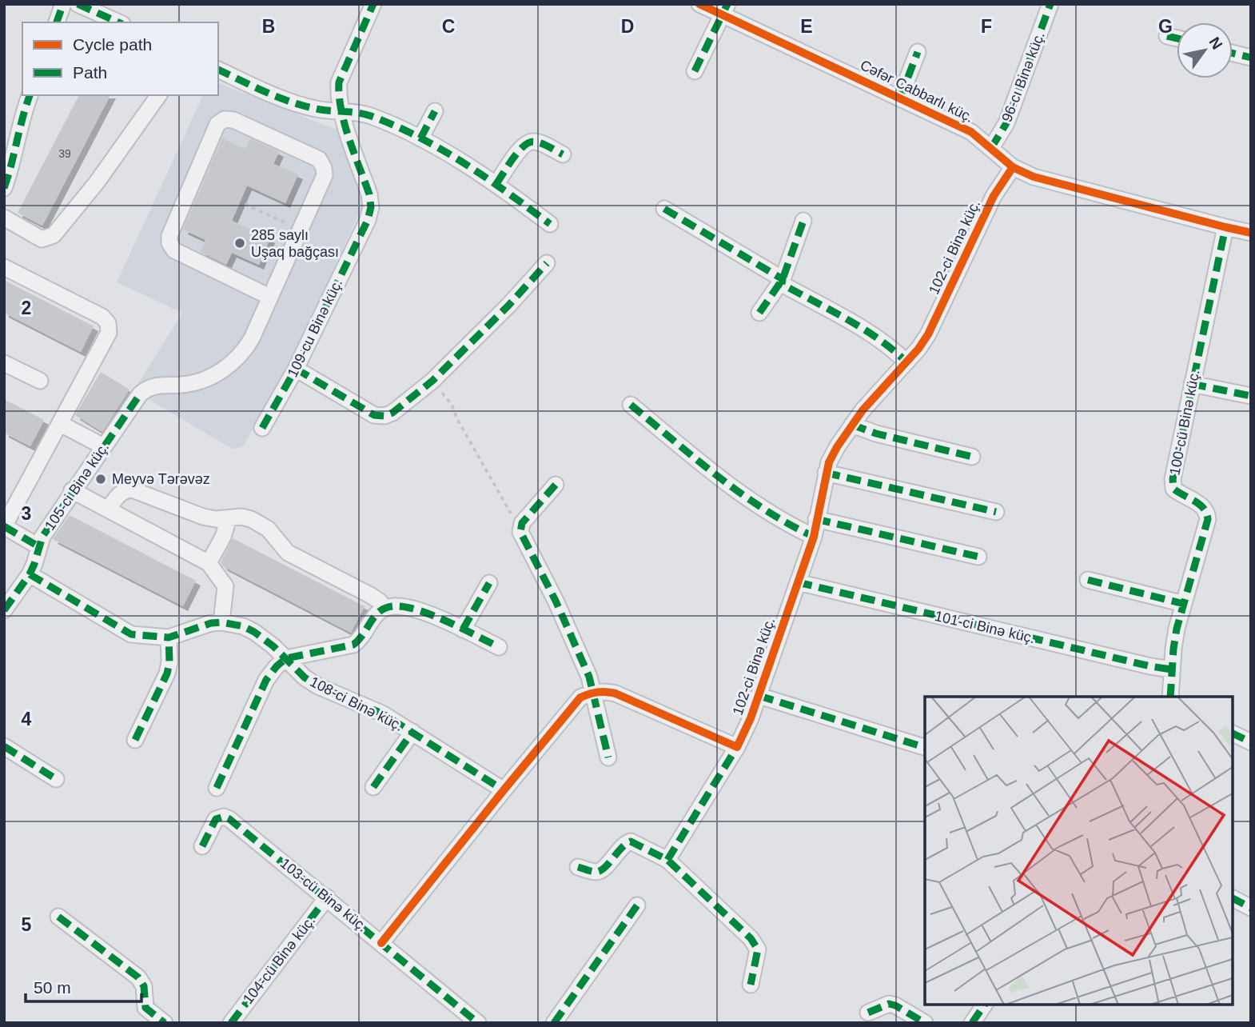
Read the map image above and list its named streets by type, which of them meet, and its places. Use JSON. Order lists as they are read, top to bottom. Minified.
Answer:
{"streets":{"street":["96-cı Binə küç.","Cəfər Cabbarlı küç.","102-ci Binə küç.","109-cu Binə küç.","100-cü Binə küç.","105-ci Binə küç.","101-ci Binə küç.","108-ci Binə küç.","103-cü Binə küç.","104-cü Binə küç."]},"crossings":[["96-cı Binə küç.","Cəfər Cabbarlı küç."],["Cəfər Cabbarlı küç.","102-ci Binə küç."],["Cəfər Cabbarlı küç.","100-cü Binə küç."],["102-ci Binə küç.","101-ci Binə küç."],["100-cü Binə küç.","101-ci Binə küç."],["105-ci Binə küç.","108-ci Binə küç."],["103-cü Binə küç.","104-cü Binə küç."]],"places":["285 saylı Uşaq bağçası","Meyvə Tərəvəz"],"house_numbers":["39"],"legend":["Cycle path","Path"],"scale_bar":"50 m","north":"top right","grid":{"columns":["B","C","D","E","F","G"],"rows":["2","3","4","5"]}}
